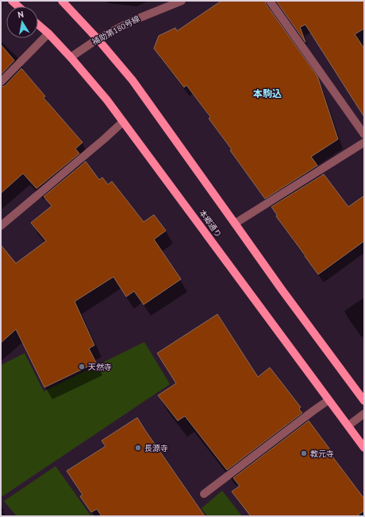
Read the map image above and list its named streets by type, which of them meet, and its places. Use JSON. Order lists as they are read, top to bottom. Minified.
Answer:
{"streets":{"main road":["本郷通り"],"street":["補助第180号線"]},"crossings":[["補助第180号線","本郷通り"]],"districts":["本駒込"],"places":["天然寺","長源寺","教元寺"],"north":"top"}
